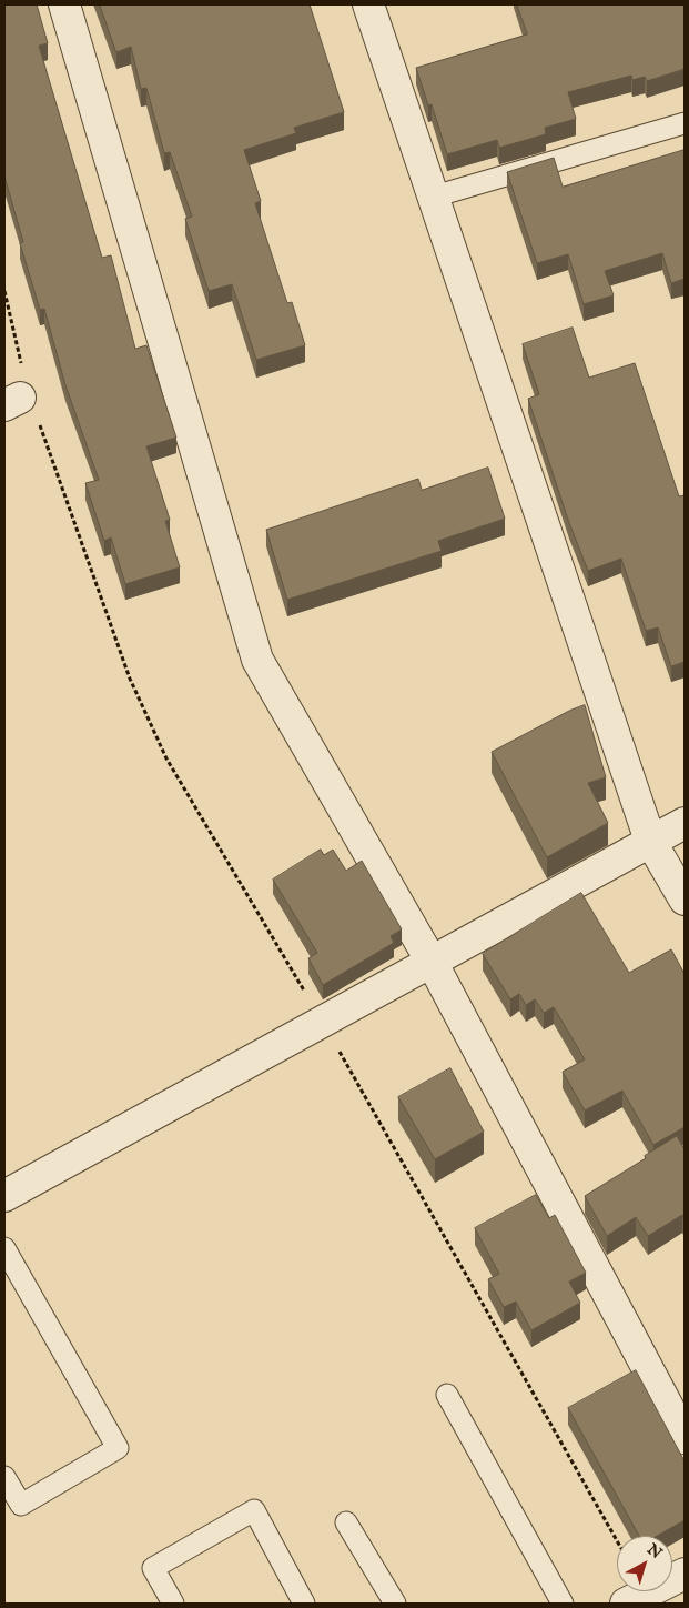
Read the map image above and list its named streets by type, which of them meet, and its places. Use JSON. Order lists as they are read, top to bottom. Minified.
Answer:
{"north":"top right"}
